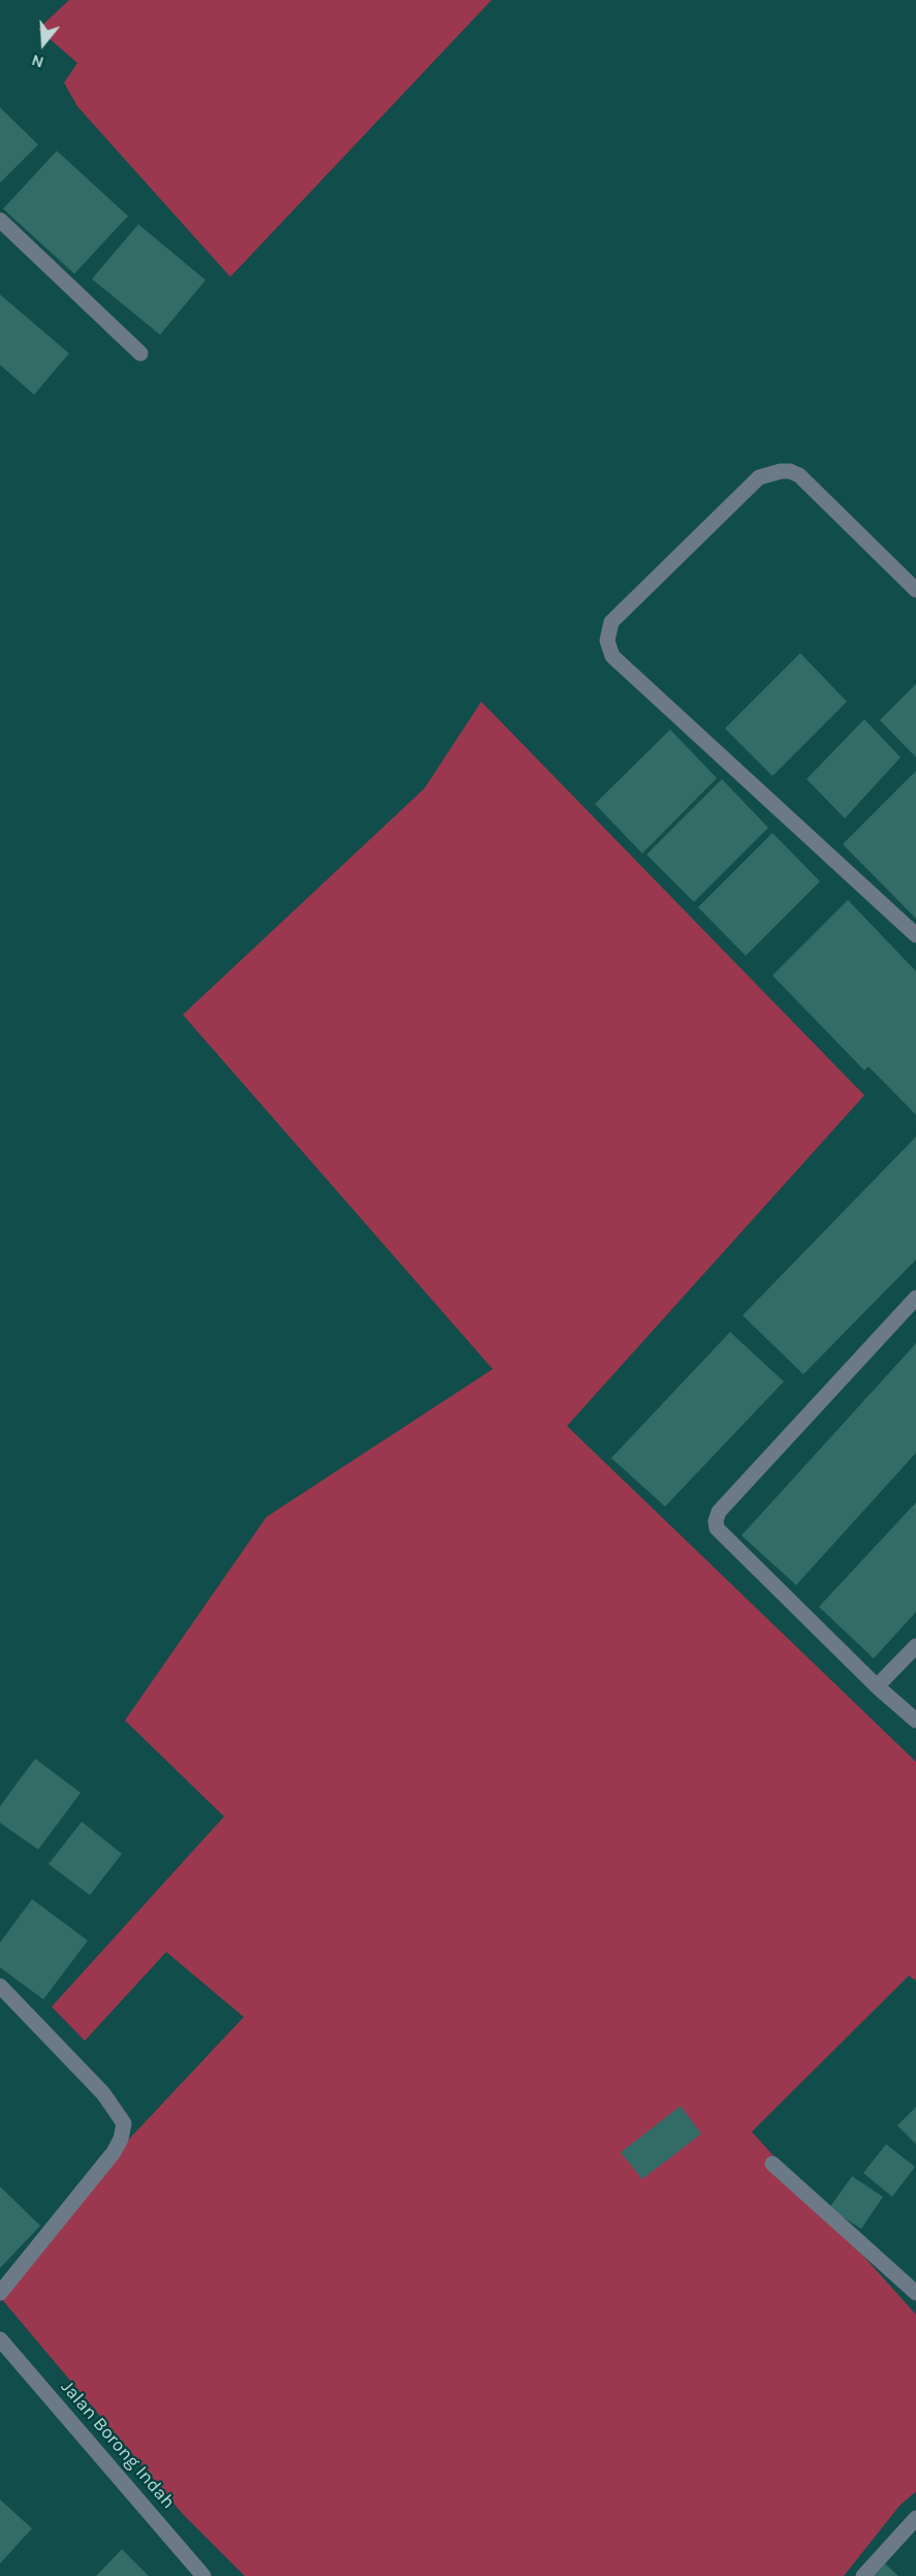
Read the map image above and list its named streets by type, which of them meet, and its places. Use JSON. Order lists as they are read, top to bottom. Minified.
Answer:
{"streets":{"street":["Jalan Borong Indah"]},"north":"bottom"}
